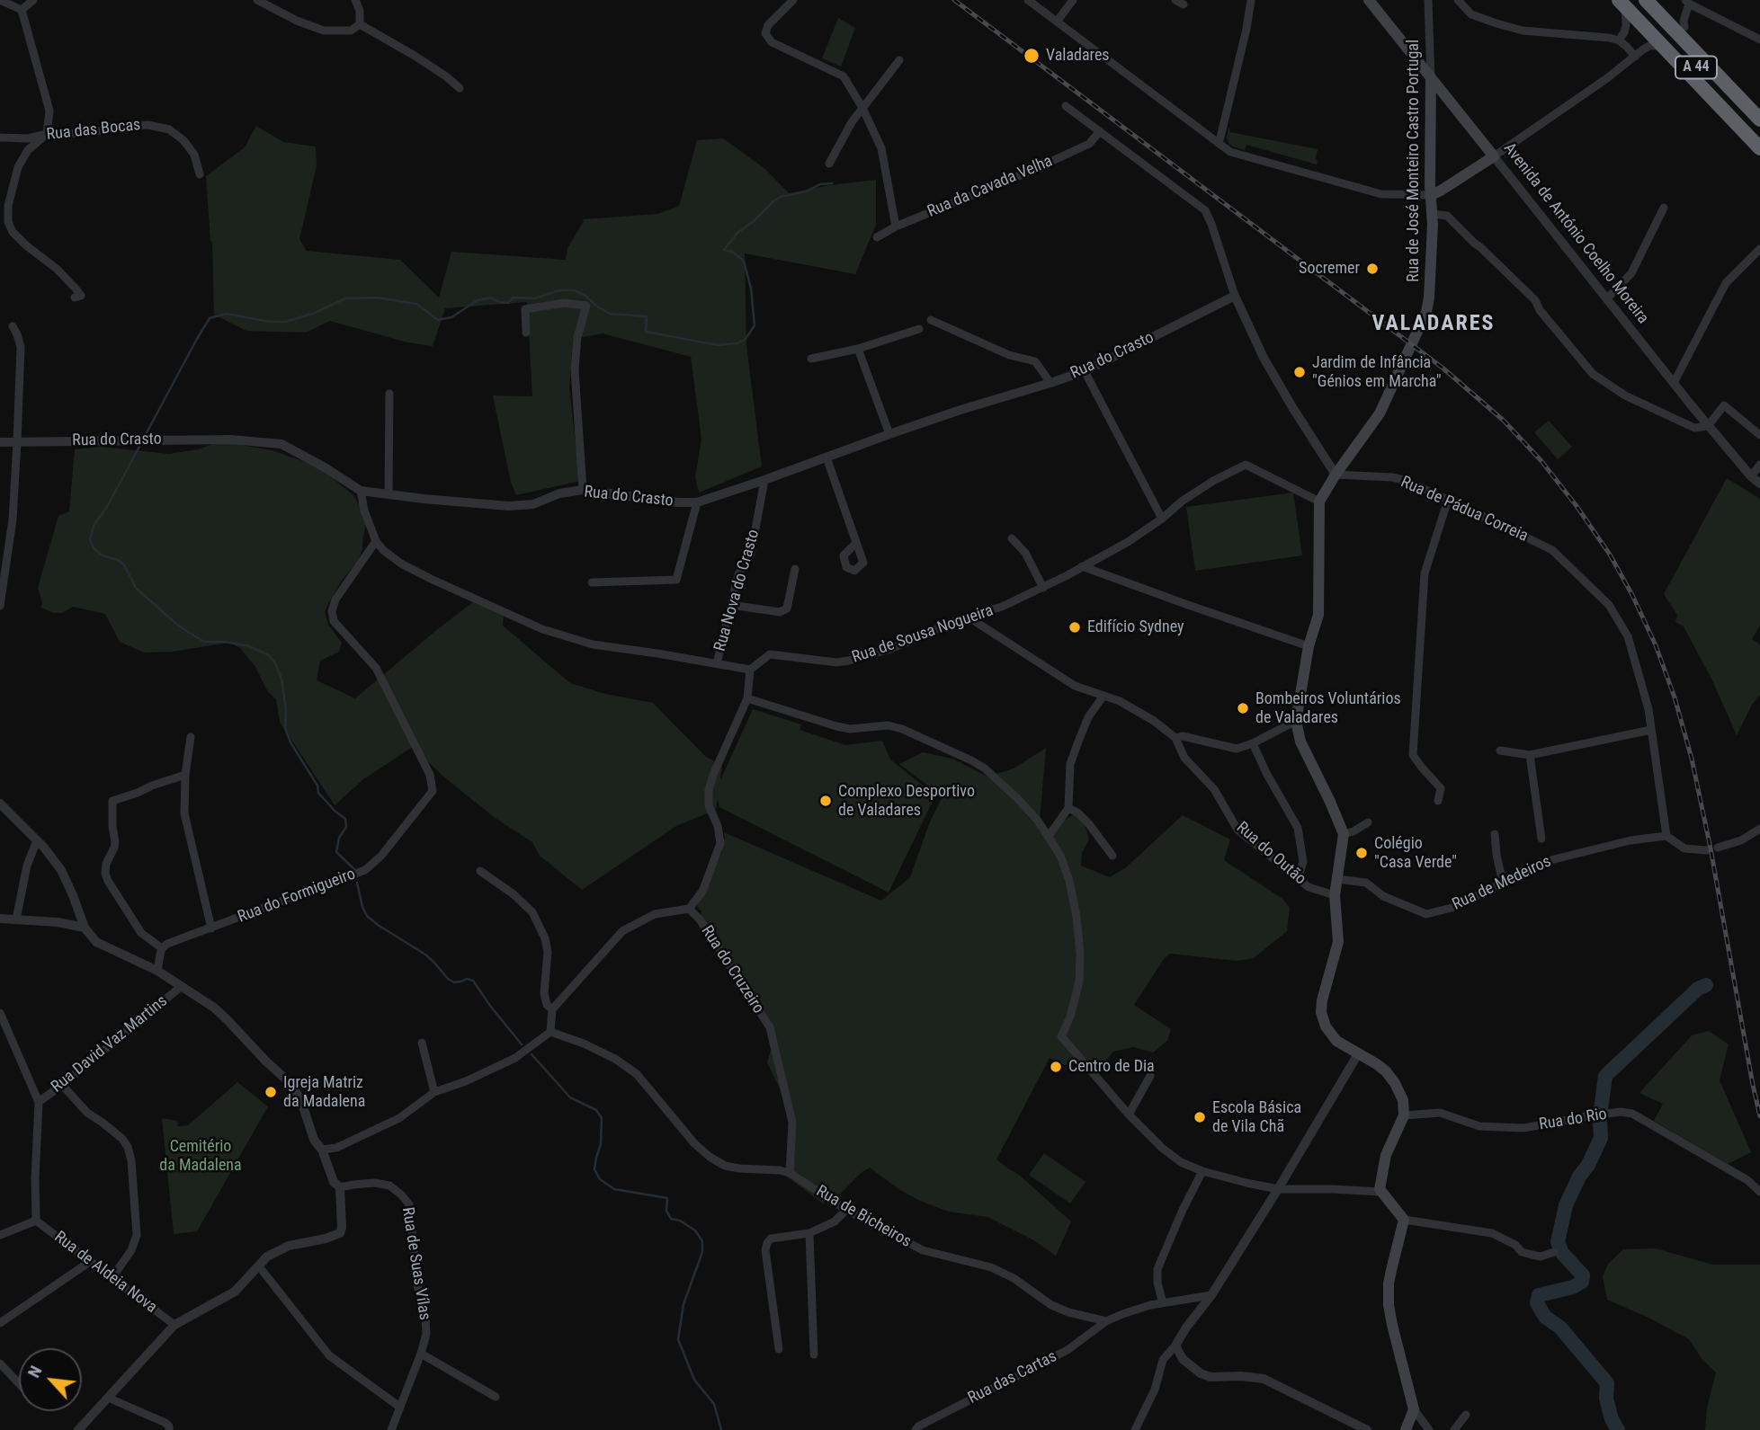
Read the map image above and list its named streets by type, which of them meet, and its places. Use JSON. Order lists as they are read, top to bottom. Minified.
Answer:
{"streets":{"highway":["A 44"],"main road":["Rua de José Monteiro Castro Portugal","Avenida de António Coelho Moreira"],"street":["Rua das Bocas","Rua da Cavada Velha","Rua do Crasto","Rua de Pádua Correia","Rua Nova do Crasto","Rua de Sousa Nogueira","Rua do Outão","Rua de Medeiros","Rua do Formigueiro","Rua do Cruzeiro","Rua David Vaz Martins","Rua do Rio","Rua de Bicheiros","Rua de Suas Vílas","Rua de Aldeia Nova","Rua das Cartas"]},"crossings":[["Rua de José Monteiro Castro Portugal","Avenida de António Coelho Moreira"],["Rua de José Monteiro Castro Portugal","Rua de Pádua Correia"],["Rua de José Monteiro Castro Portugal","Rua de Sousa Nogueira"],["Rua do Crasto","Rua Nova do Crasto"],["Rua de Pádua Correia","Rua de Medeiros"],["Rua do Cruzeiro","Rua de Bicheiros"],["Rua de Bicheiros","Rua das Cartas"]],"districts":["VALADARES"],"parks":["Cemitério da Madalena"],"places":["Valadares","Socremer","Jardim de Infância \"Génios em Marcha\"","Edifício Sydney","Bombeiros Voluntários de Valadares","Complexo Desportivo de Valadares","Colégio \"Casa Verde\"","Centro de Dia","Igreja Matriz da Madalena","Escola Básica de Vila Chã"],"north":"top left"}
